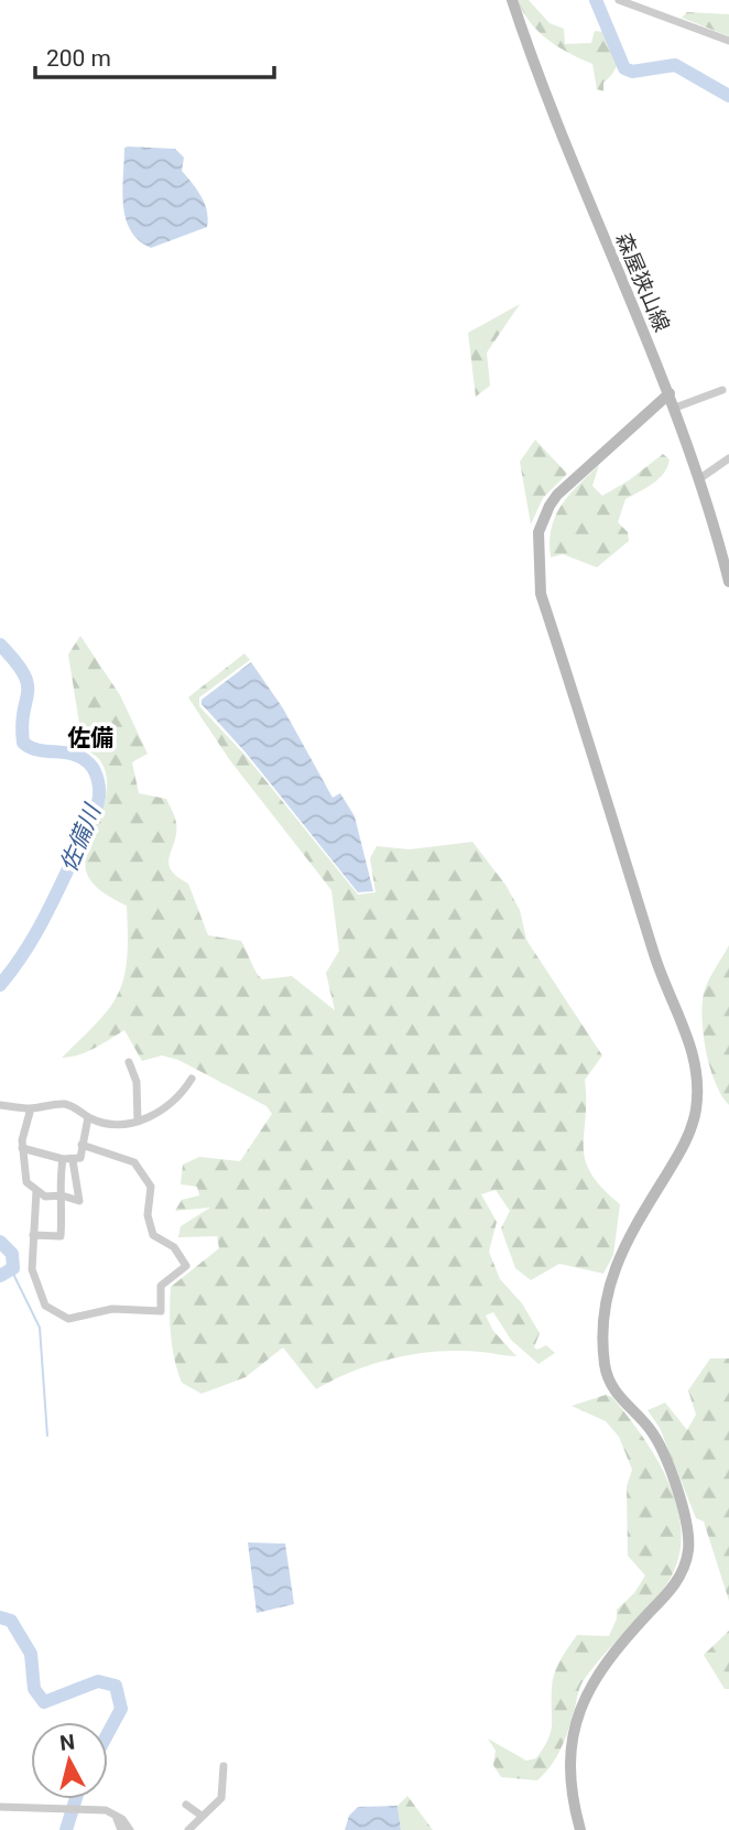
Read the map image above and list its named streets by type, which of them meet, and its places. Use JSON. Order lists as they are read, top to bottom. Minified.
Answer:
{"streets":{"street":["森屋狭山線"]},"districts":["佐備"],"water":["佐備川"],"scale_bar":"200 m","north":"top"}
